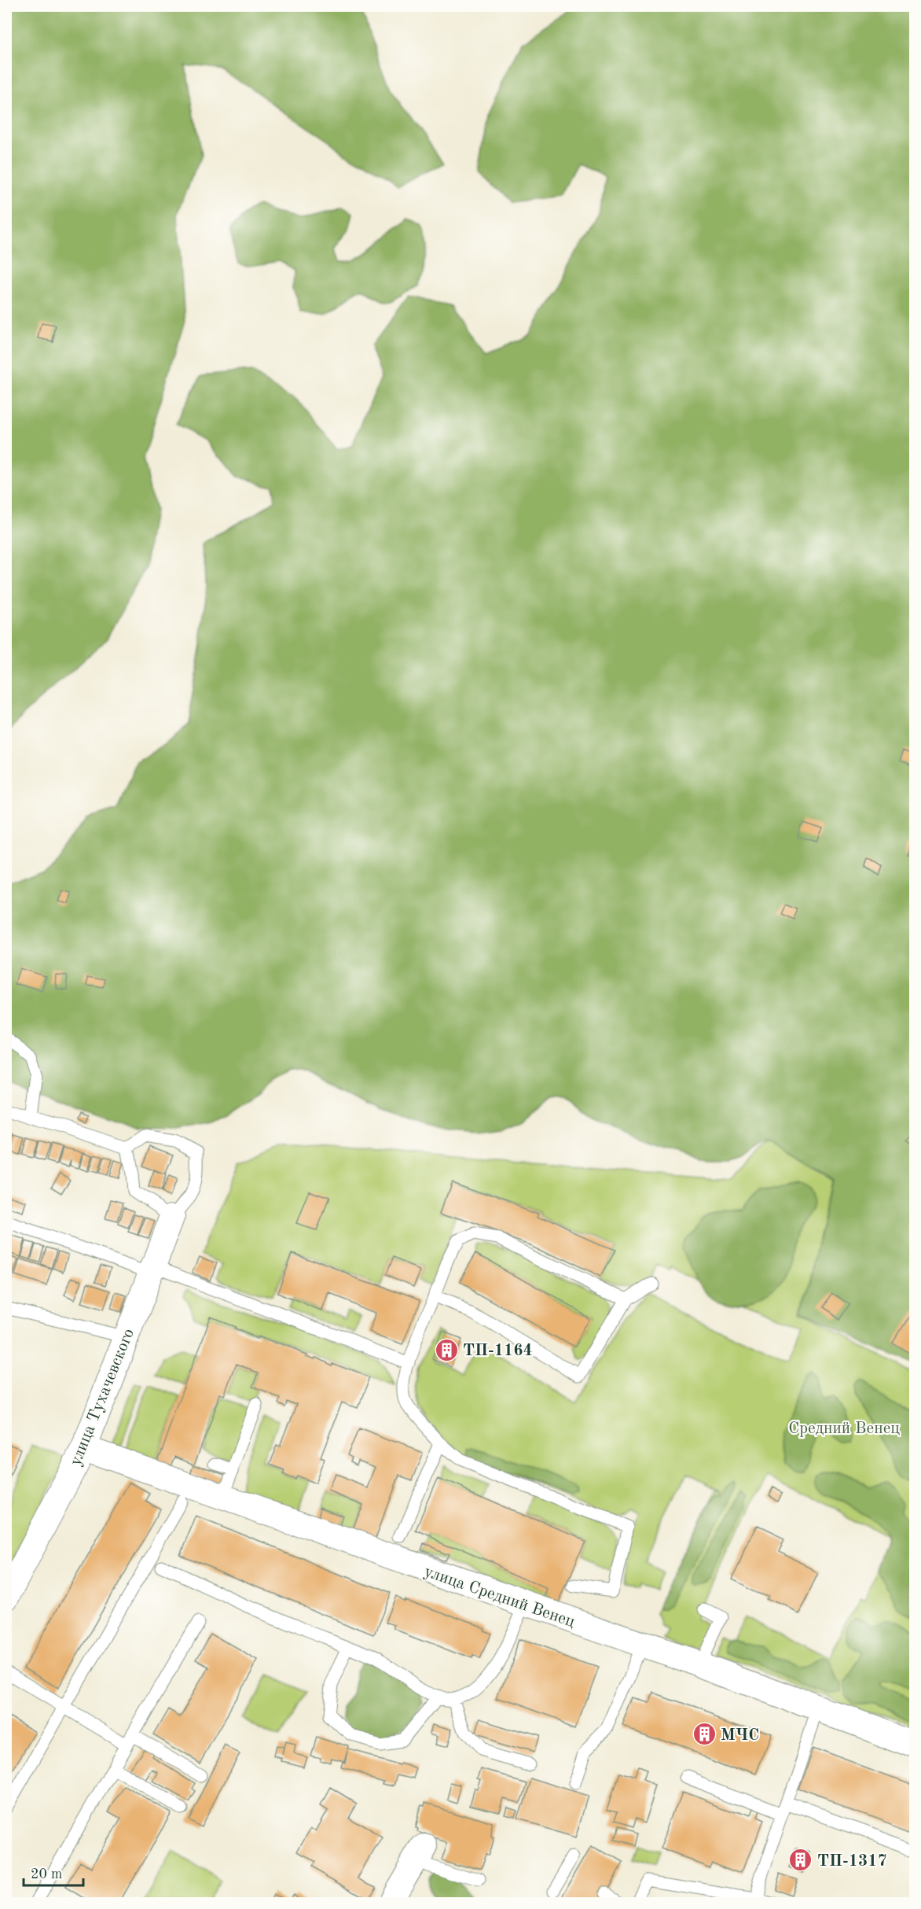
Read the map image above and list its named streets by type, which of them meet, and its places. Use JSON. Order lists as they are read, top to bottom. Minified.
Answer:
{"streets":{"street":["улица Тухачевского","улица Средний Венец"]},"crossings":[["улица Тухачевского","улица Средний Венец"]],"parks":["Средний Венец"],"places":{"building":["ТП-1164","МЧС","ТП-1317"]},"scale_bar":"20 m"}
